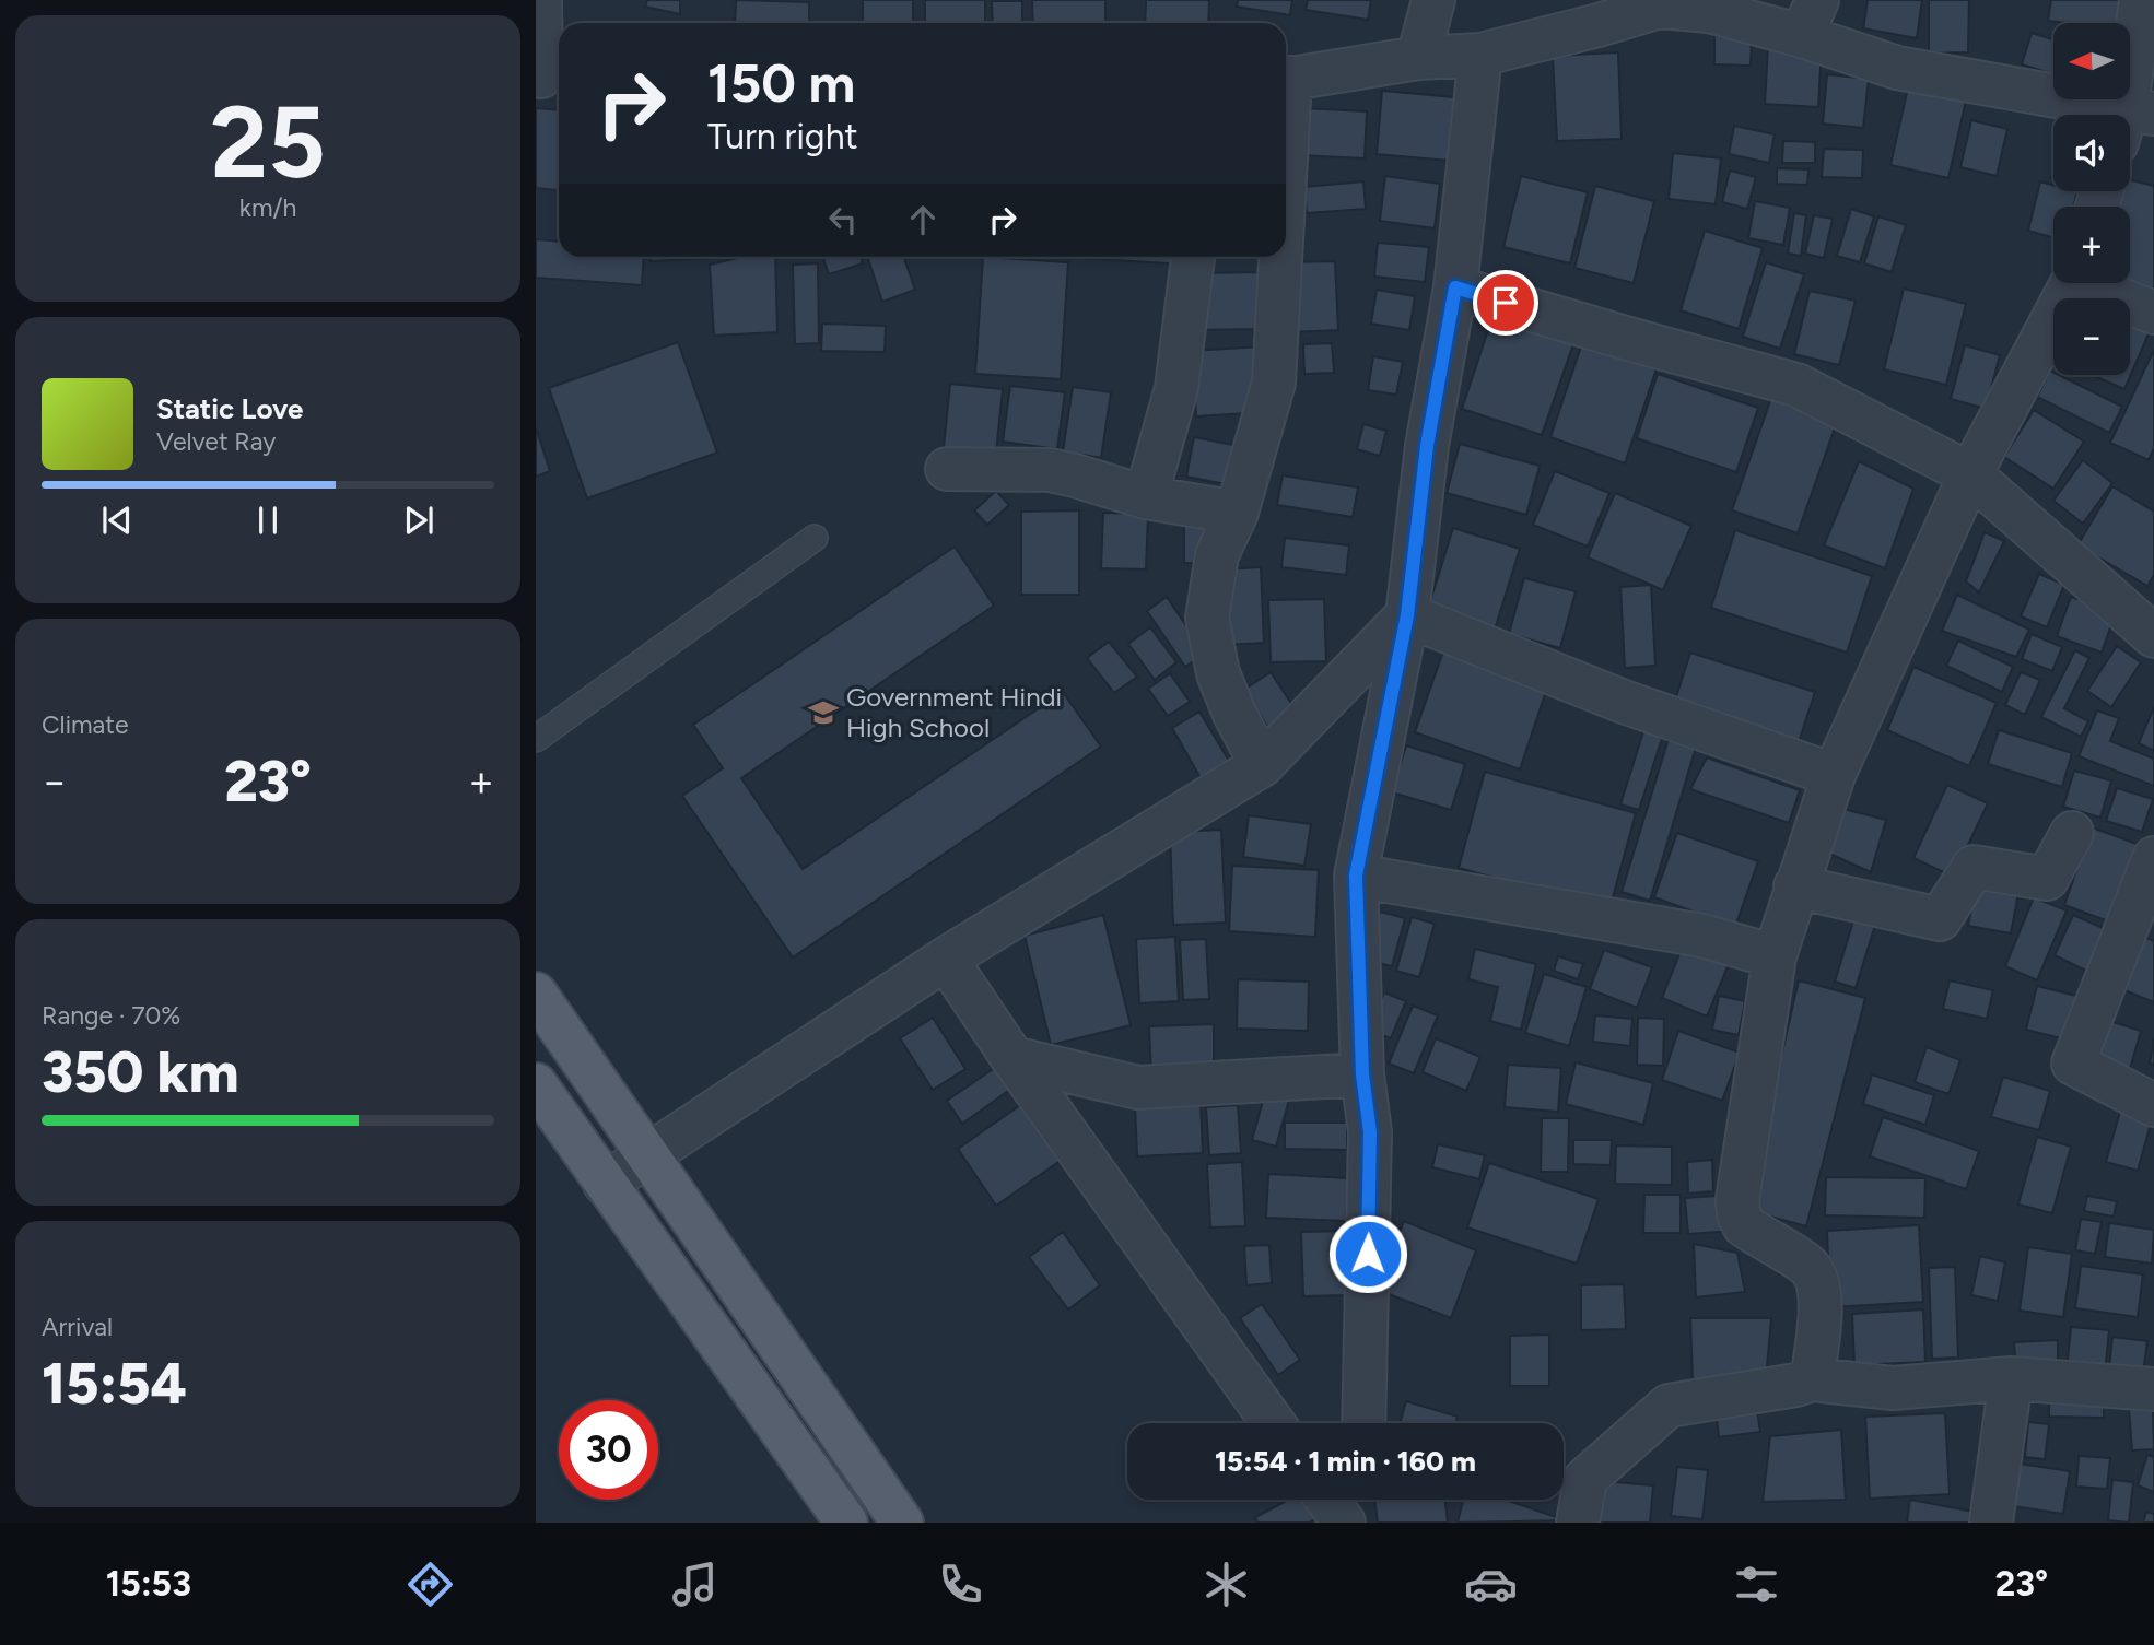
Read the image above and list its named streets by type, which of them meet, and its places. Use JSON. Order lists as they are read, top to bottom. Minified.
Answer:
{"places":{"school or university":["Government Hindi High School"]},"north":"left","page":{"tile":[["25","km/h"],"Climate",["Range · 70%","350 km"],["Arrival","15:54"]],"map_buttons":["+","−"],"turn":["150 m","Turn right"],"song":["Static Love","Velvet Ray"],"heat":["−","23°","+"],"limit":"30","trip":"15:54 · 1 min · 160 m","tabs":["15:53","23°"]}}
